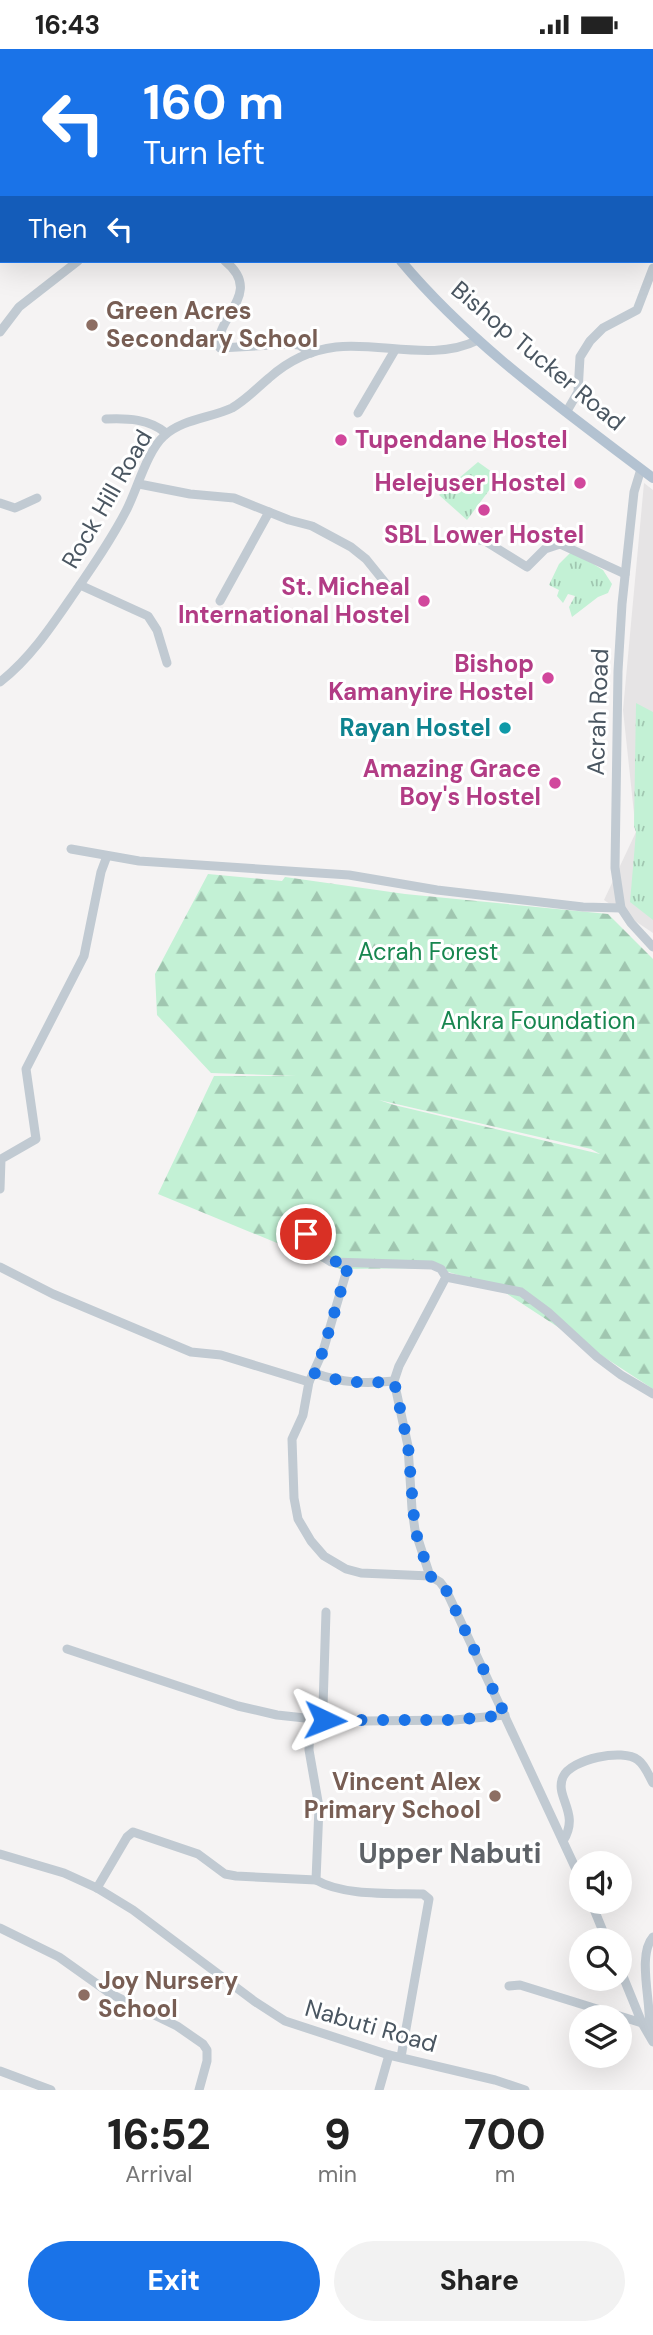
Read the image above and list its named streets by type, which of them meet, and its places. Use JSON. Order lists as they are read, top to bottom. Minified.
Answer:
{"streets":{"main road":["Bishop Tucker Road"],"street":["Rock Hill Road","Acrah Road","Nabuti Road"]},"crossings":[["Bishop Tucker Road","Rock Hill Road"],["Bishop Tucker Road","Acrah Road"]],"districts":["Upper Nabuti"],"parks":["Acrah Forest","Ankra Foundation"],"places":["Green Acres Secondary School","Tupendane Hostel","Helejuser Hostel","SBL Lower Hostel","St. Micheal International Hostel","Bishop Kamanyire Hostel","Rayan Hostel","Amazing Grace Boy's Hostel","Vincent Alex Primary School","Joy Nursery School"],"page":{"status":"16:43","turn":["160 m","Turn left"],"then":"Then","eta":["16:52","Arrival","9","min","700","m"],"buttons":["Exit","Share"]}}
